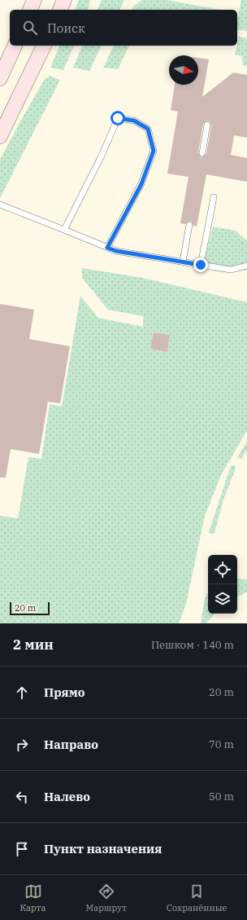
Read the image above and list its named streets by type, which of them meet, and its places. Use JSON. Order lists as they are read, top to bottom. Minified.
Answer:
{"scale_bar":"20 m","north":"right","page":{"search":"Поиск","scale":"20 m","heading":["2 мин","Пешком · 140 m"],"list":[["Прямо","20 m"],["Направо","70 m"],["Налево","50 m"],"Пункт назначения"],"nav":["Карта","Маршрут","Сохранённые"]}}
